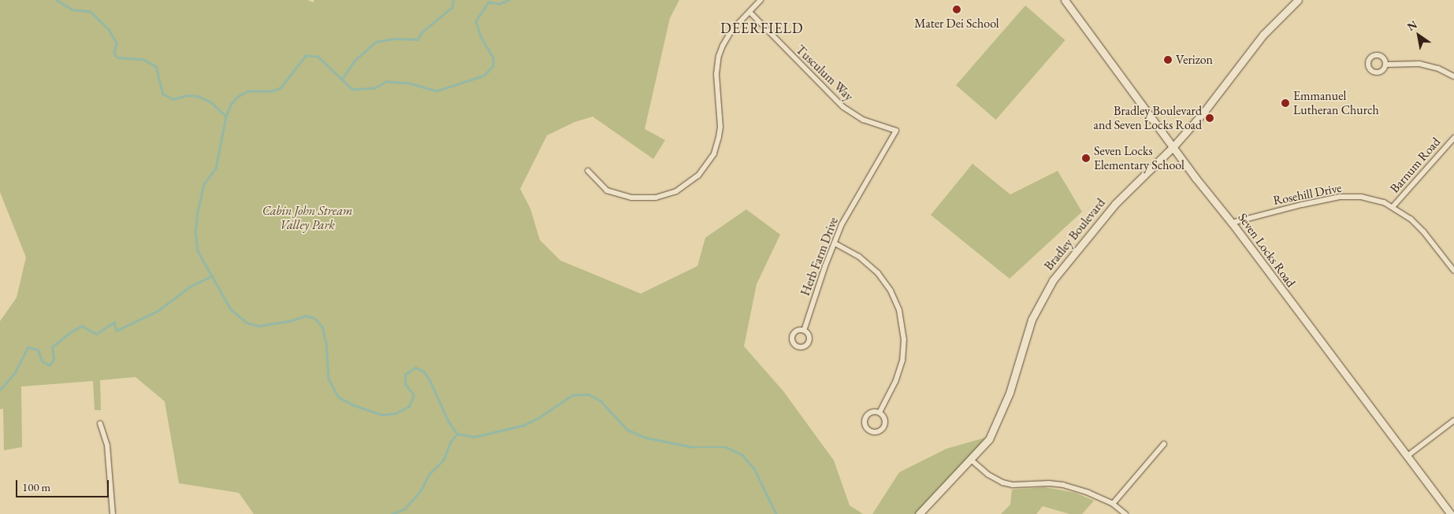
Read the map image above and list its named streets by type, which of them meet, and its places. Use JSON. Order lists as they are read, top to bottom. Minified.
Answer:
{"streets":{"main road":["Bradley Boulevard","Seven Locks Road"],"street":["Tusculum Way","Barnum Road","Rosehill Drive","Herb Farm Drive"]},"crossings":[["Tusculum Way","Herb Farm Drive"],["Barnum Road","Rosehill Drive"],["Rosehill Drive","Seven Locks Road"],["Bradley Boulevard","Seven Locks Road"]],"districts":["DEERFIELD"],"parks":["Cabin John Stream Valley Park"],"places":["Mater Dei School","Verizon","Emmanuel Lutheran Church","Bradley Boulevard and Seven Locks Road","Seven Locks Elementary School"],"scale_bar":"100 m","north":"top left"}
